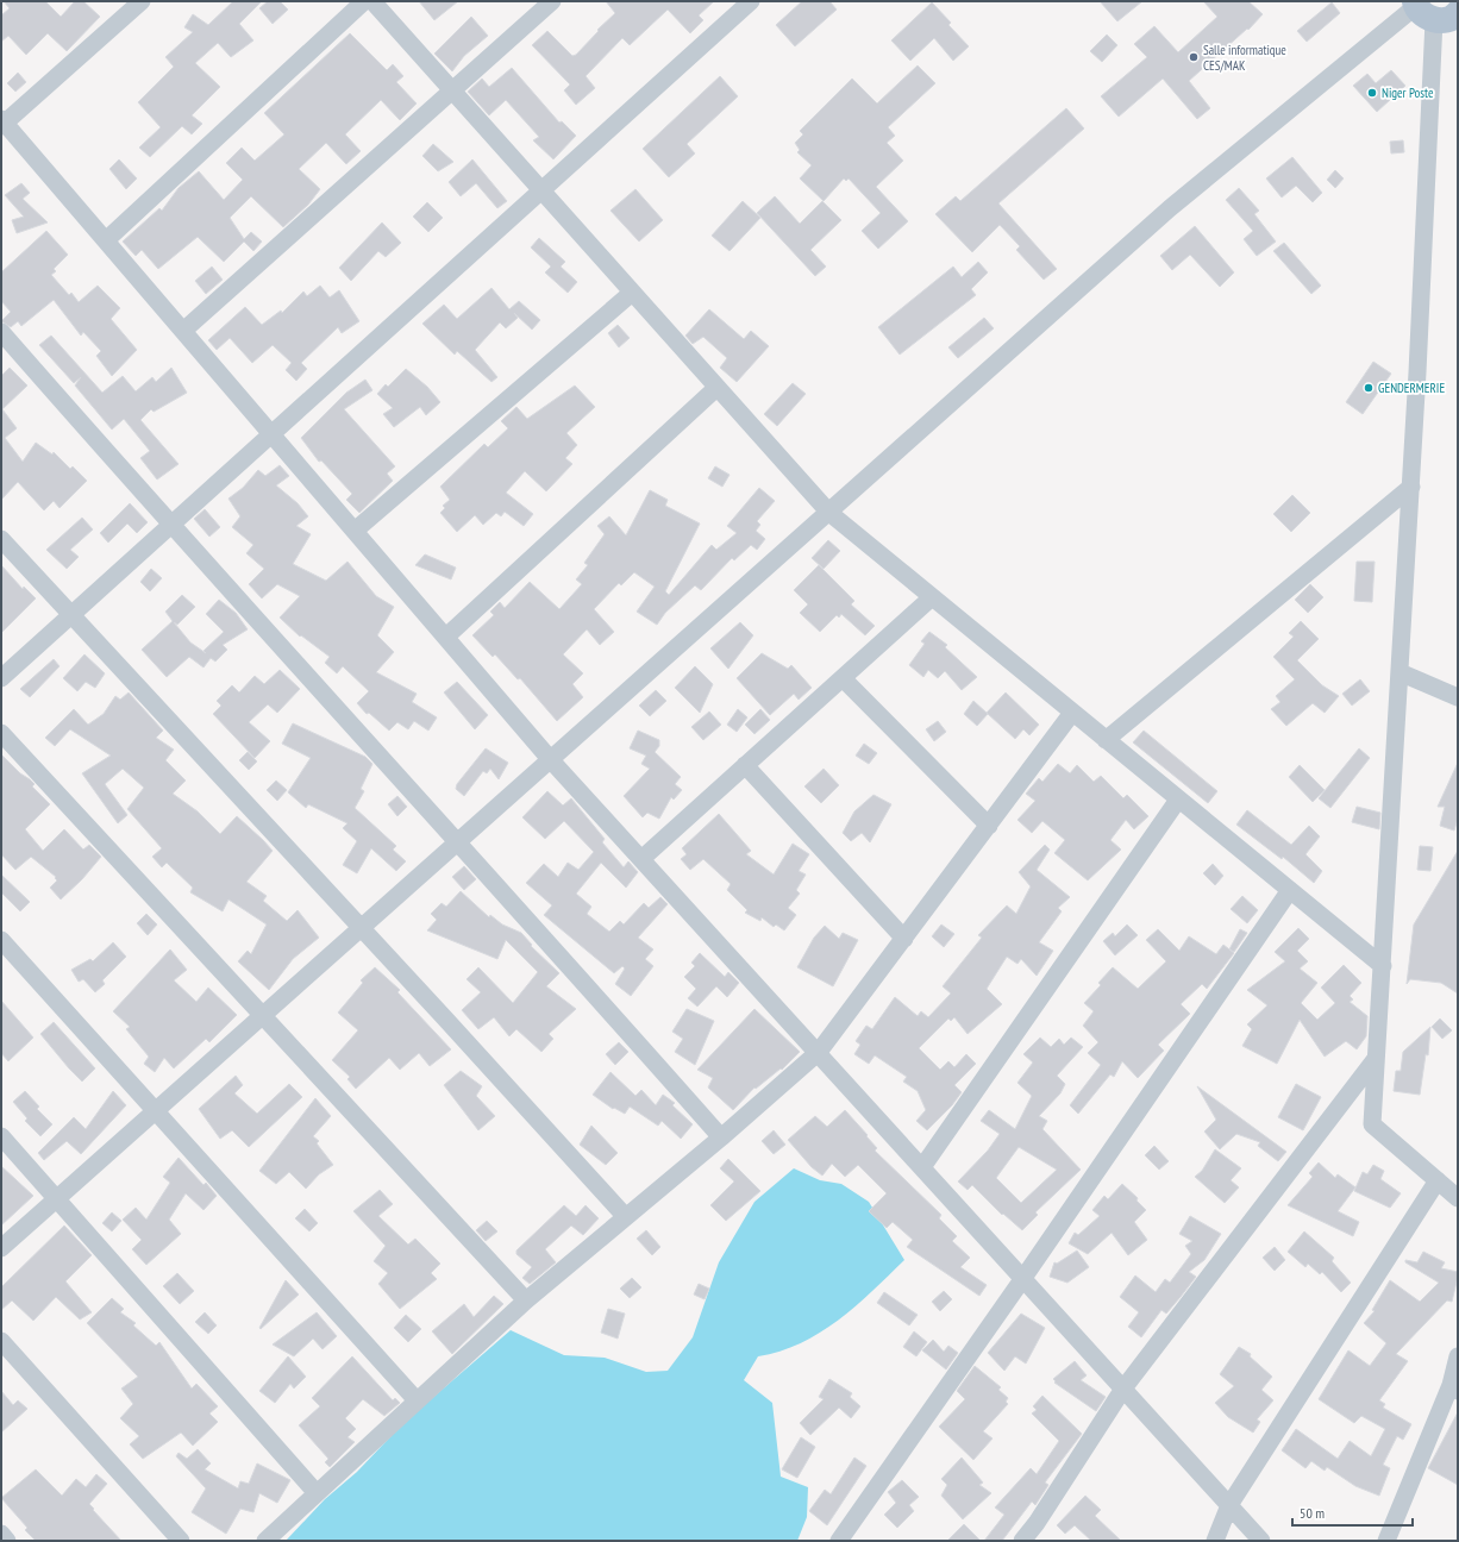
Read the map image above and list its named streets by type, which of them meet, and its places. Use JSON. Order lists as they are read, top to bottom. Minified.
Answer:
{"places":["Salle informatique CES/MAK","Niger Poste","GENDERMERIE"],"scale_bar":"50 m"}
